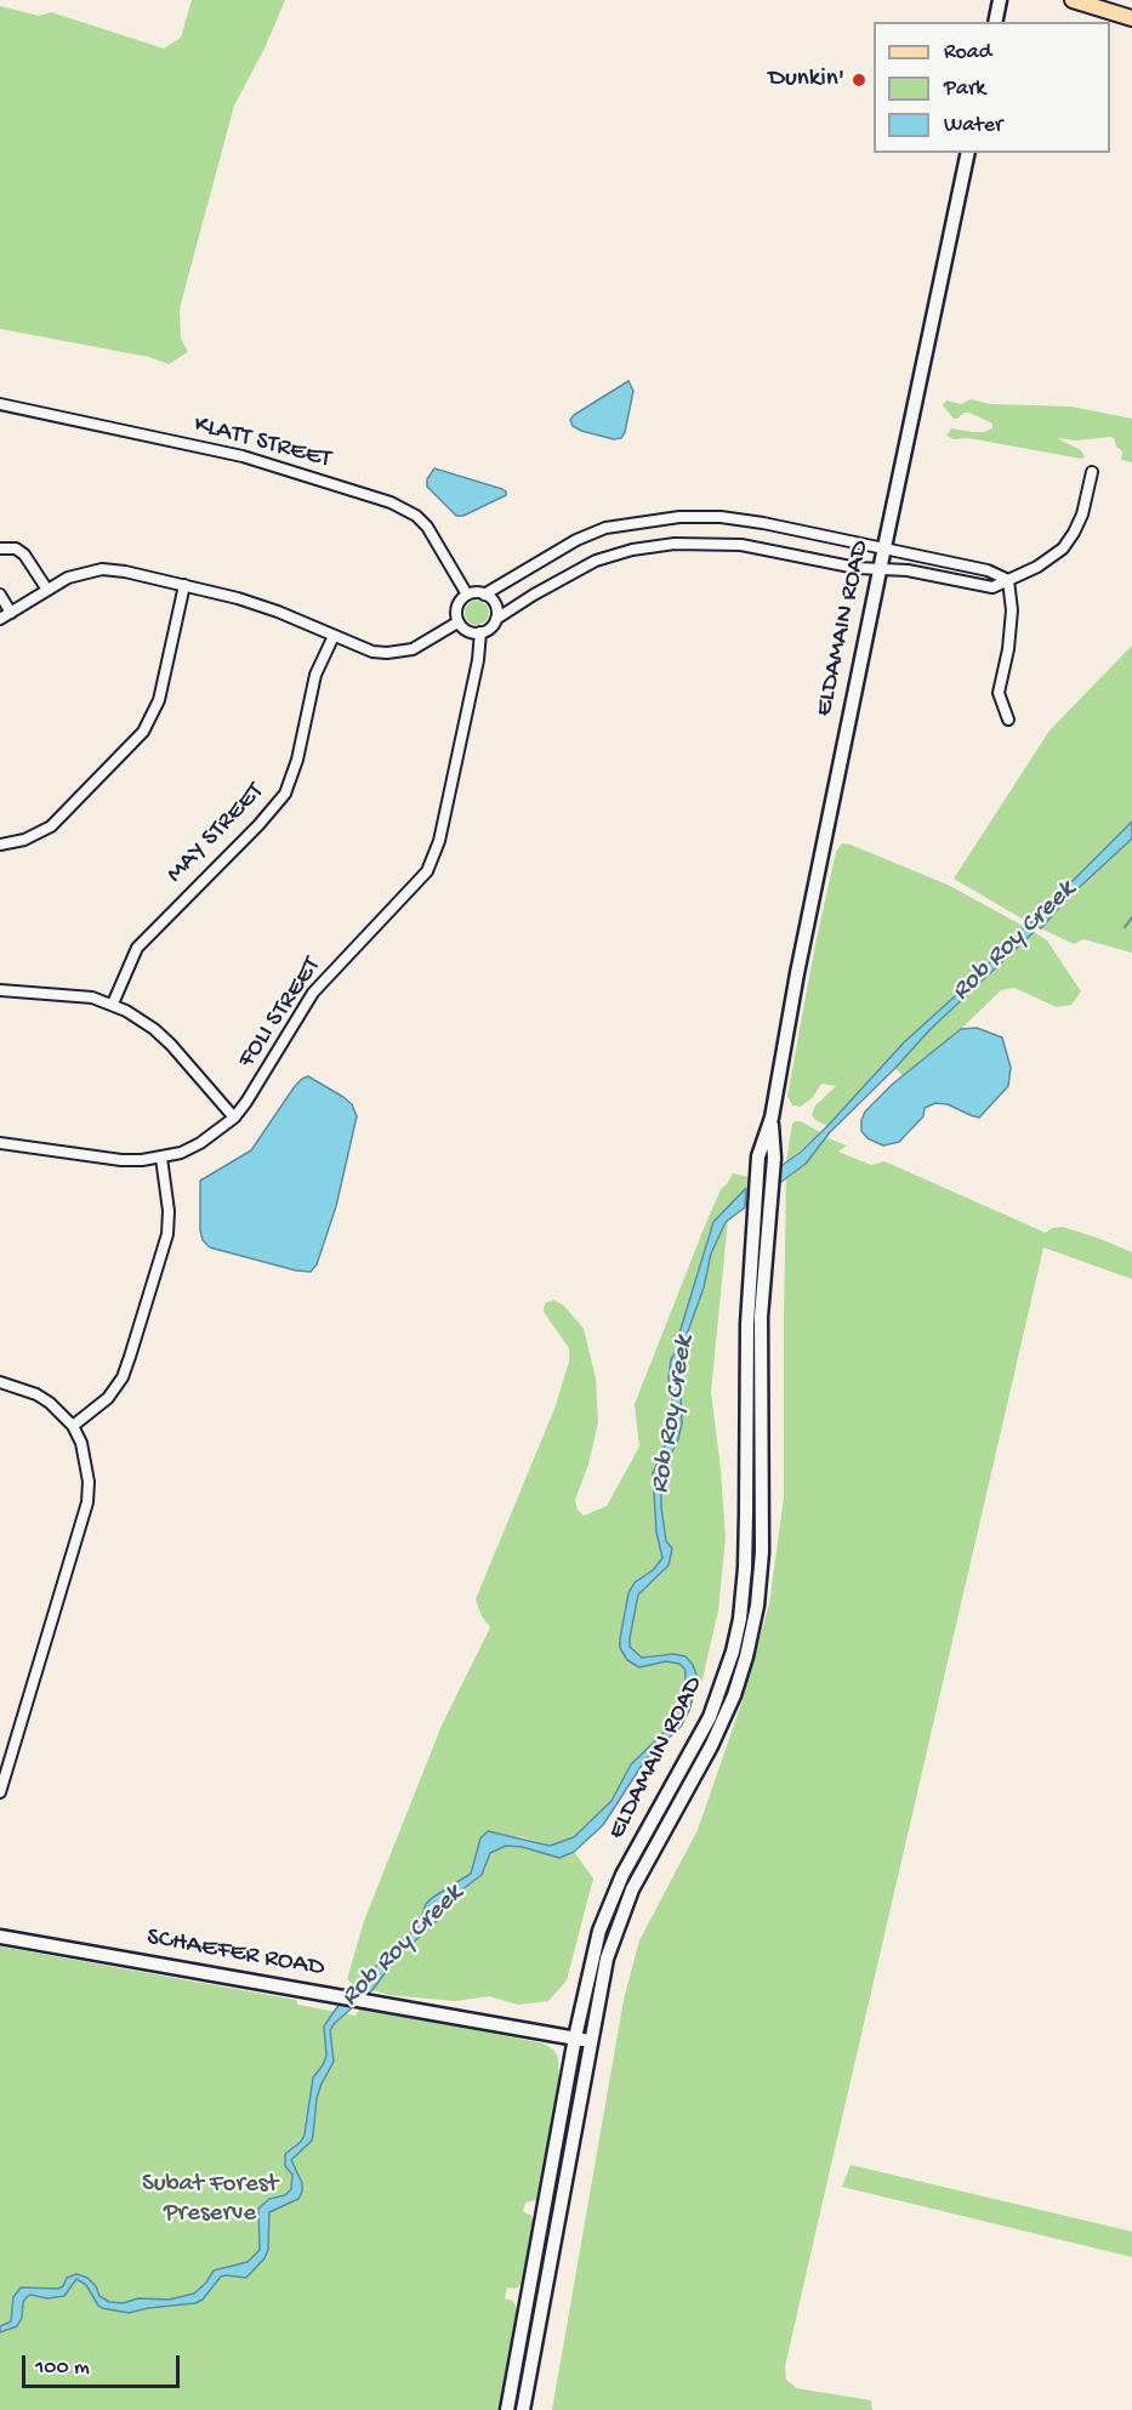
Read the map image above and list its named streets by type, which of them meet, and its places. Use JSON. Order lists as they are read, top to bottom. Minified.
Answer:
{"streets":{"main road":["ELDAMAIN ROAD","SCHAEFER ROAD"],"street":["KLATT STREET","MAY STREET","FOLI STREET"]},"crossings":[["KLATT STREET","FOLI STREET"],["ELDAMAIN ROAD","SCHAEFER ROAD"]],"water":["Rob Roy Creek"],"parks":["Subat Forest Preserve"],"places":["Dunkin'"],"legend":["Road","Park","Water"],"scale_bar":"100 m"}
